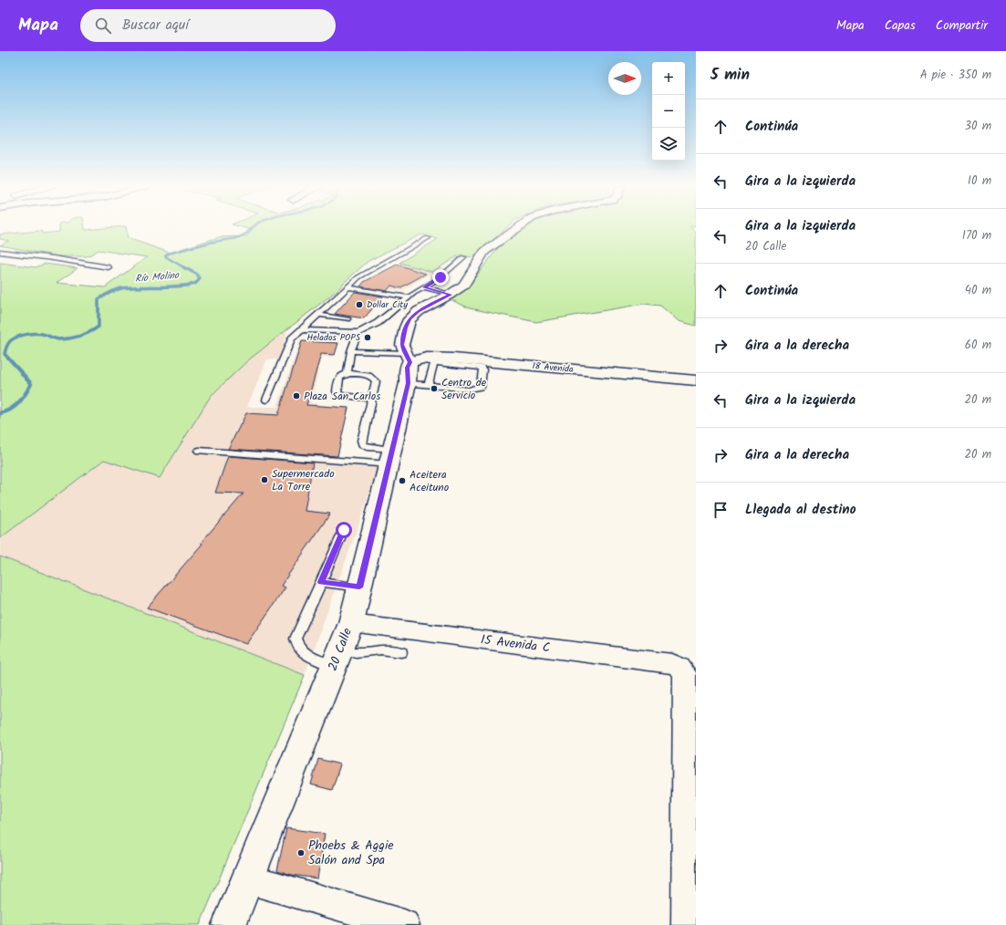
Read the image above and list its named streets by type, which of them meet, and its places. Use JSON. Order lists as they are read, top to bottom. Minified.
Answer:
{"streets":{"street":["18 Avenida","15 Avenida C","20 Calle"]},"crossings":[["18 Avenida","20 Calle"],["15 Avenida C","20 Calle"]],"water":["Río Molino"],"places":["Dollar City","Helados POPS","Centro de Servicio","Plaza San Carlos","Supermercado La Torre","Aceitera Aceituno","Phoebs & Aggie Salón and Spa"],"north":"right","page":{"header":"Mapa","search":"Buscar aquí","nav":["Mapa","Capas","Compartir"],"heading":["5 min","A pie · 350 m"],"map_buttons":["+","−"],"list":[["Continúa","30 m"],["Gira a la izquierda","10 m"],["Gira a la izquierda","20 Calle","170 m"],["Continúa","40 m"],["Gira a la derecha","60 m"],["Gira a la izquierda","20 m"],["Gira a la derecha","20 m"],"Llegada al destino"]}}
